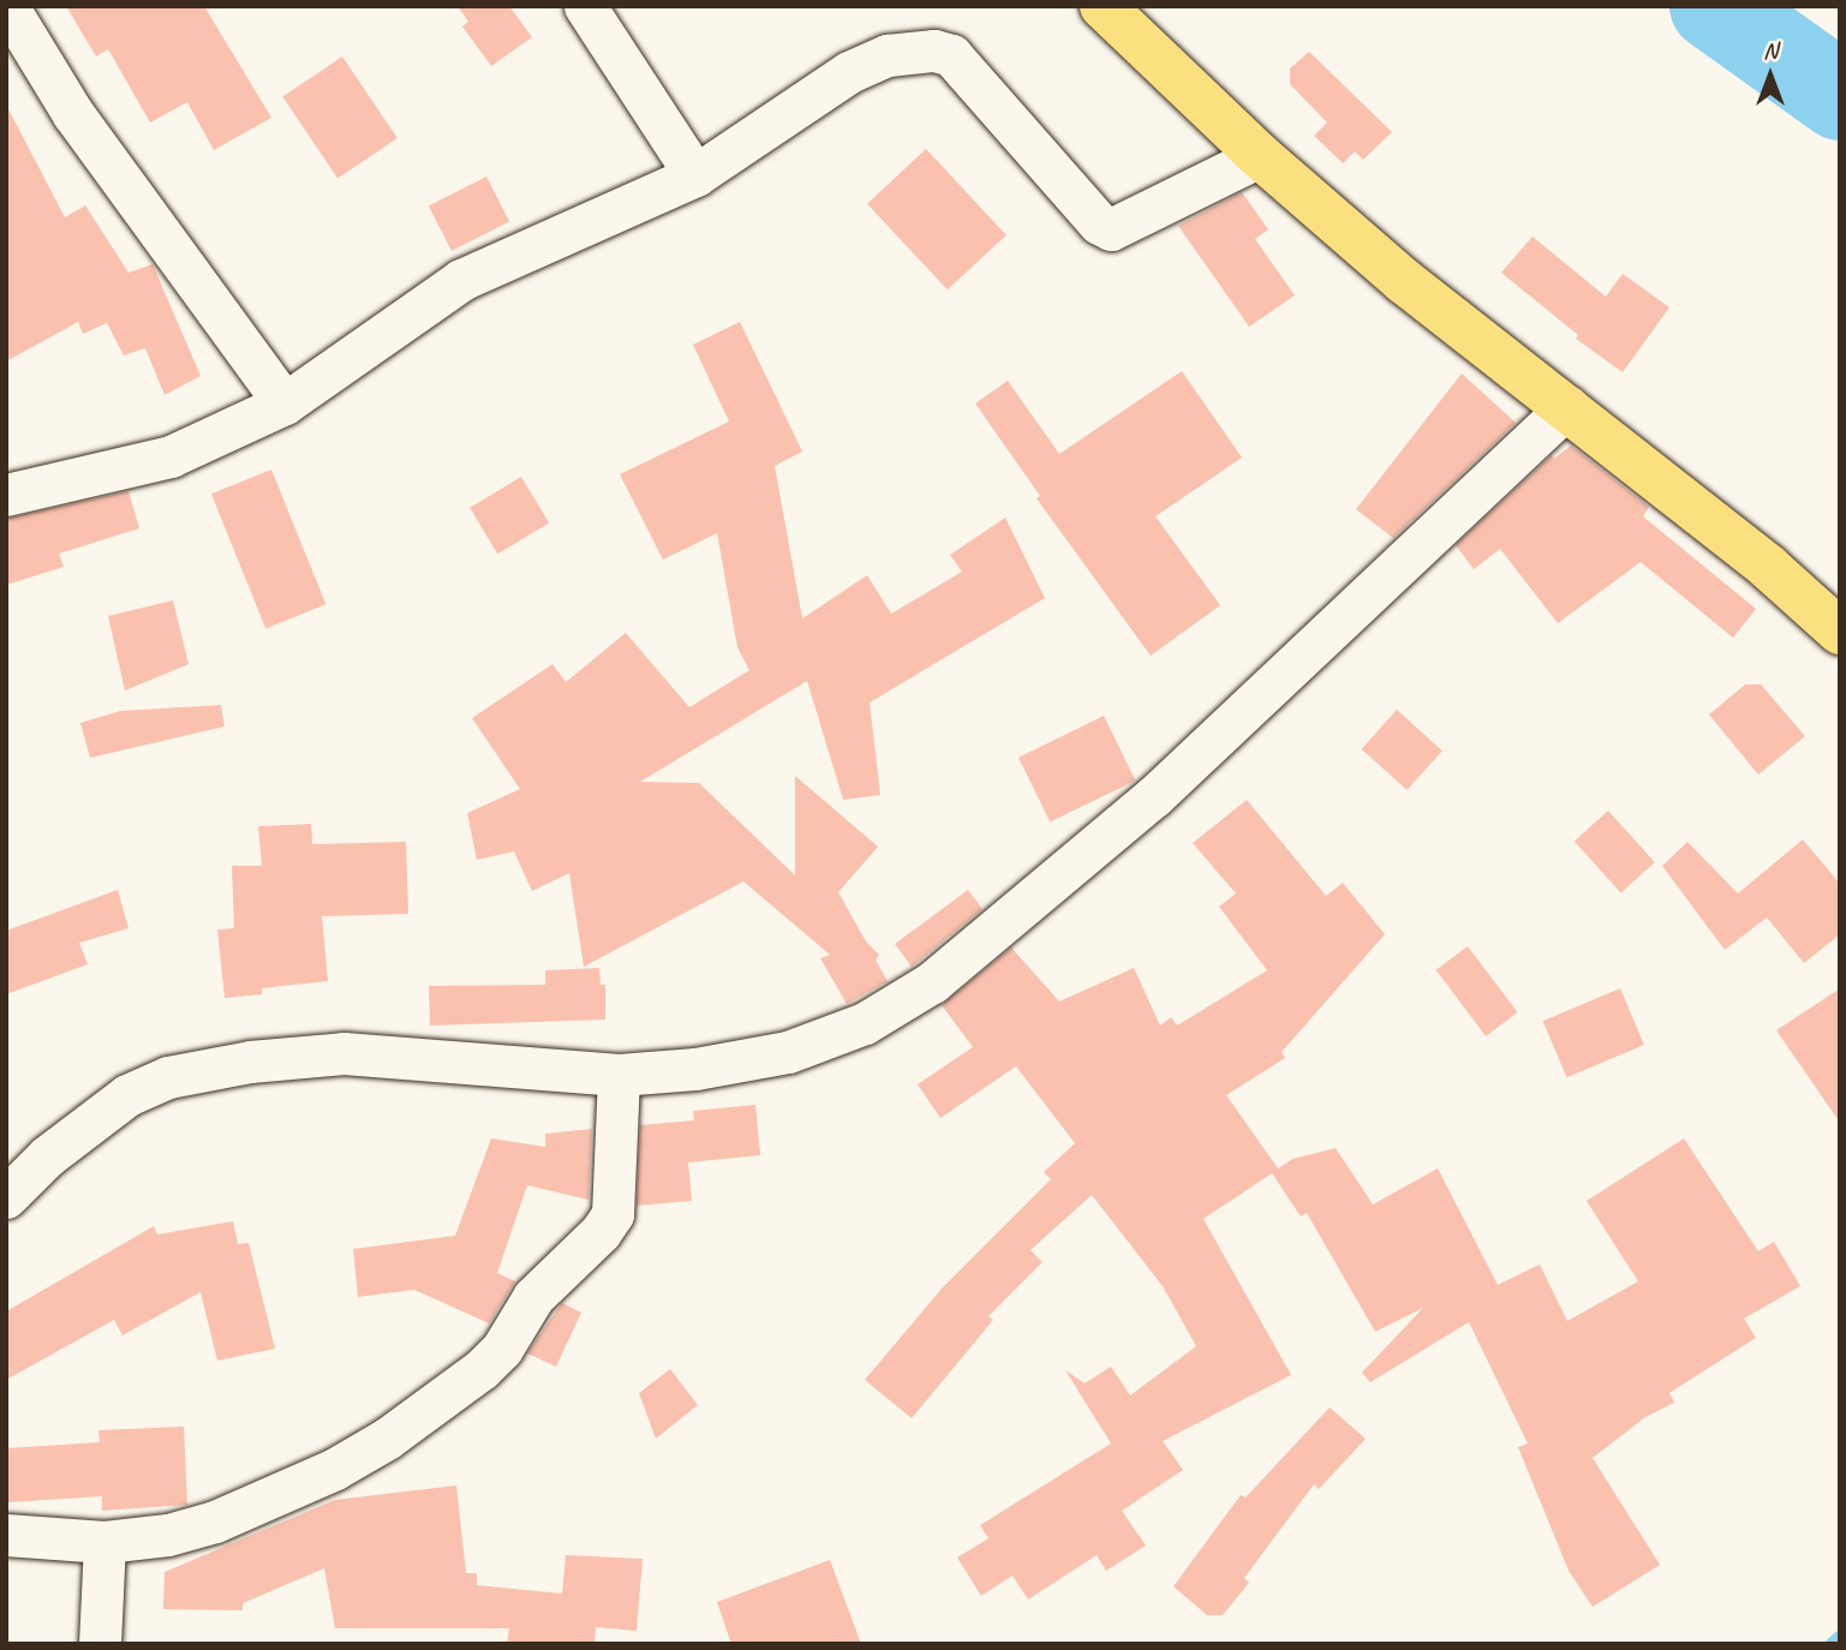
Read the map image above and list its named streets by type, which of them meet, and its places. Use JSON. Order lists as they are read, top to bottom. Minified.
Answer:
{"north":"top"}
